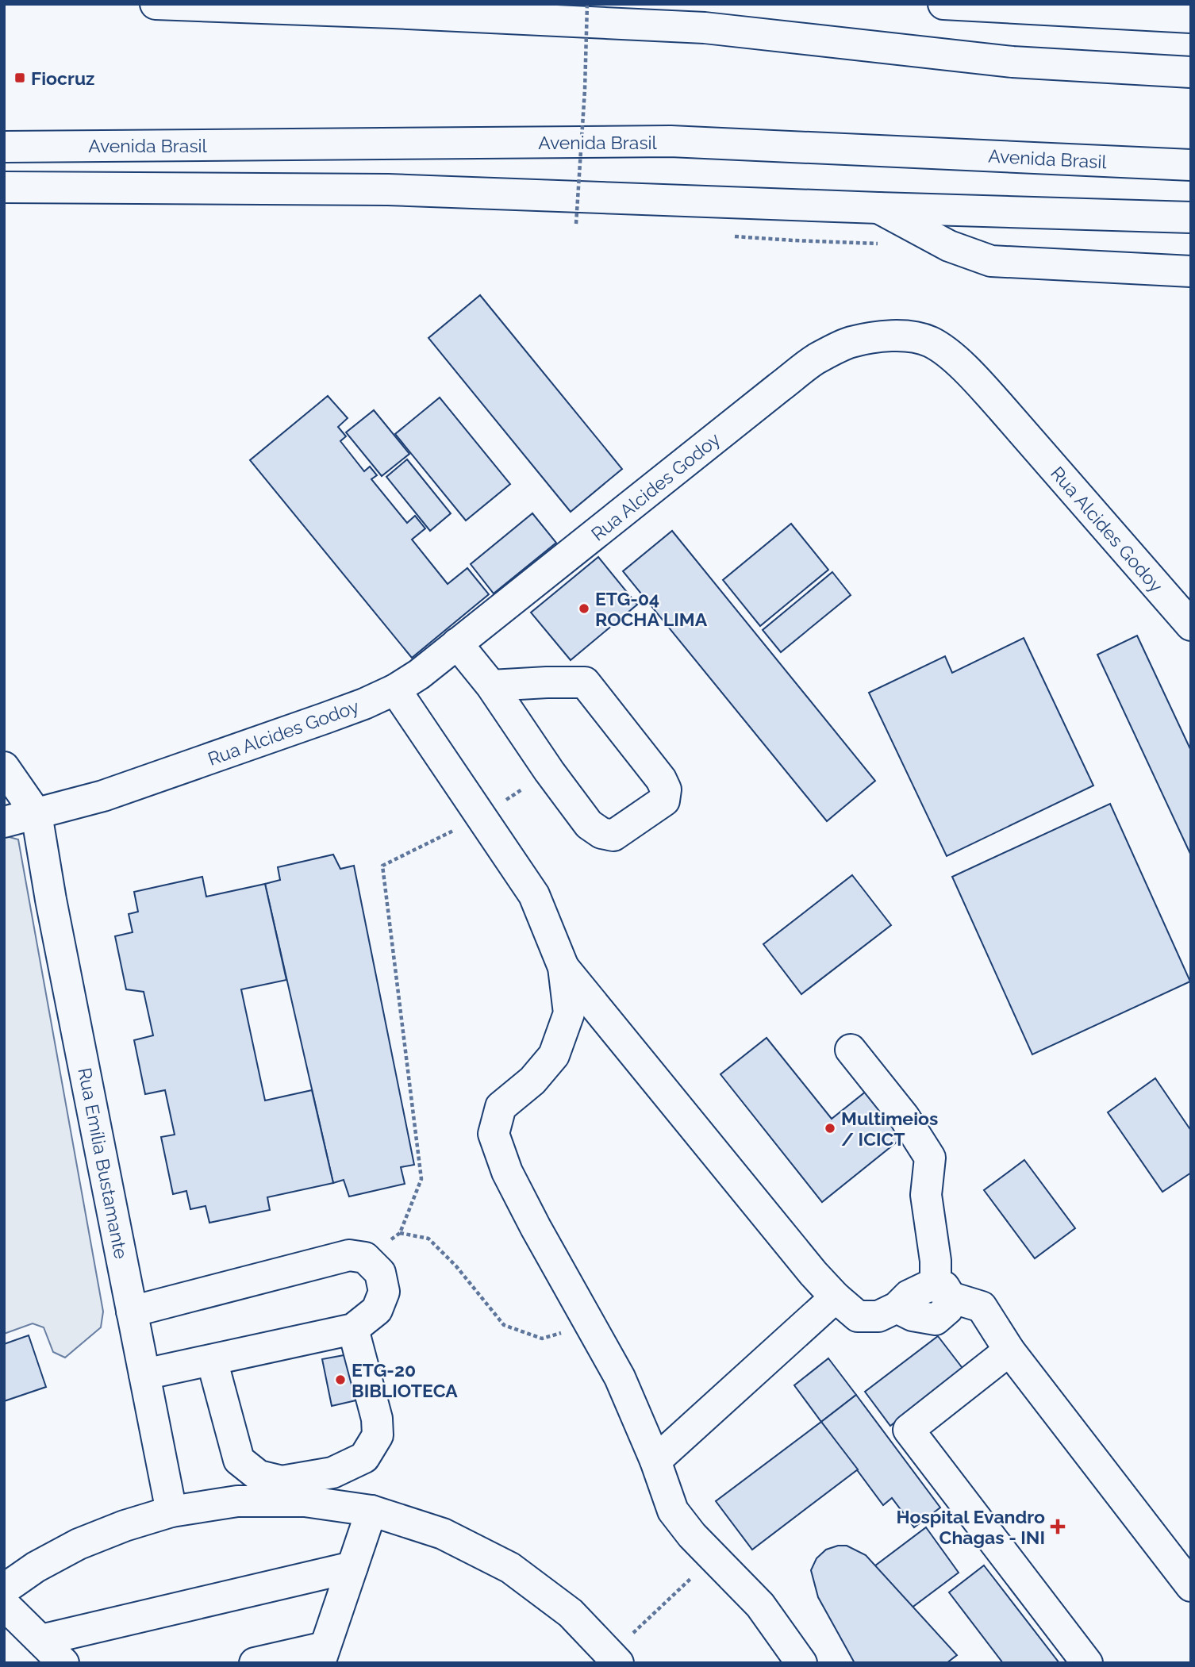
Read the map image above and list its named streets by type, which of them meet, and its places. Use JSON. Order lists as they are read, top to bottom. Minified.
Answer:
{"streets":{"main road":["Avenida Brasil","Rua Alcides Godoy","Rua Emília Bustamante"]},"crossings":[["Rua Alcides Godoy","Rua Emília Bustamante"]],"places":{"transit":["Fiocruz"],"other":["ETG-04 ROCHA LIMA","Multimeios / ICICT","ETG-20 BIBLIOTECA"],"health":["Hospital Evandro Chagas - INI"]}}
